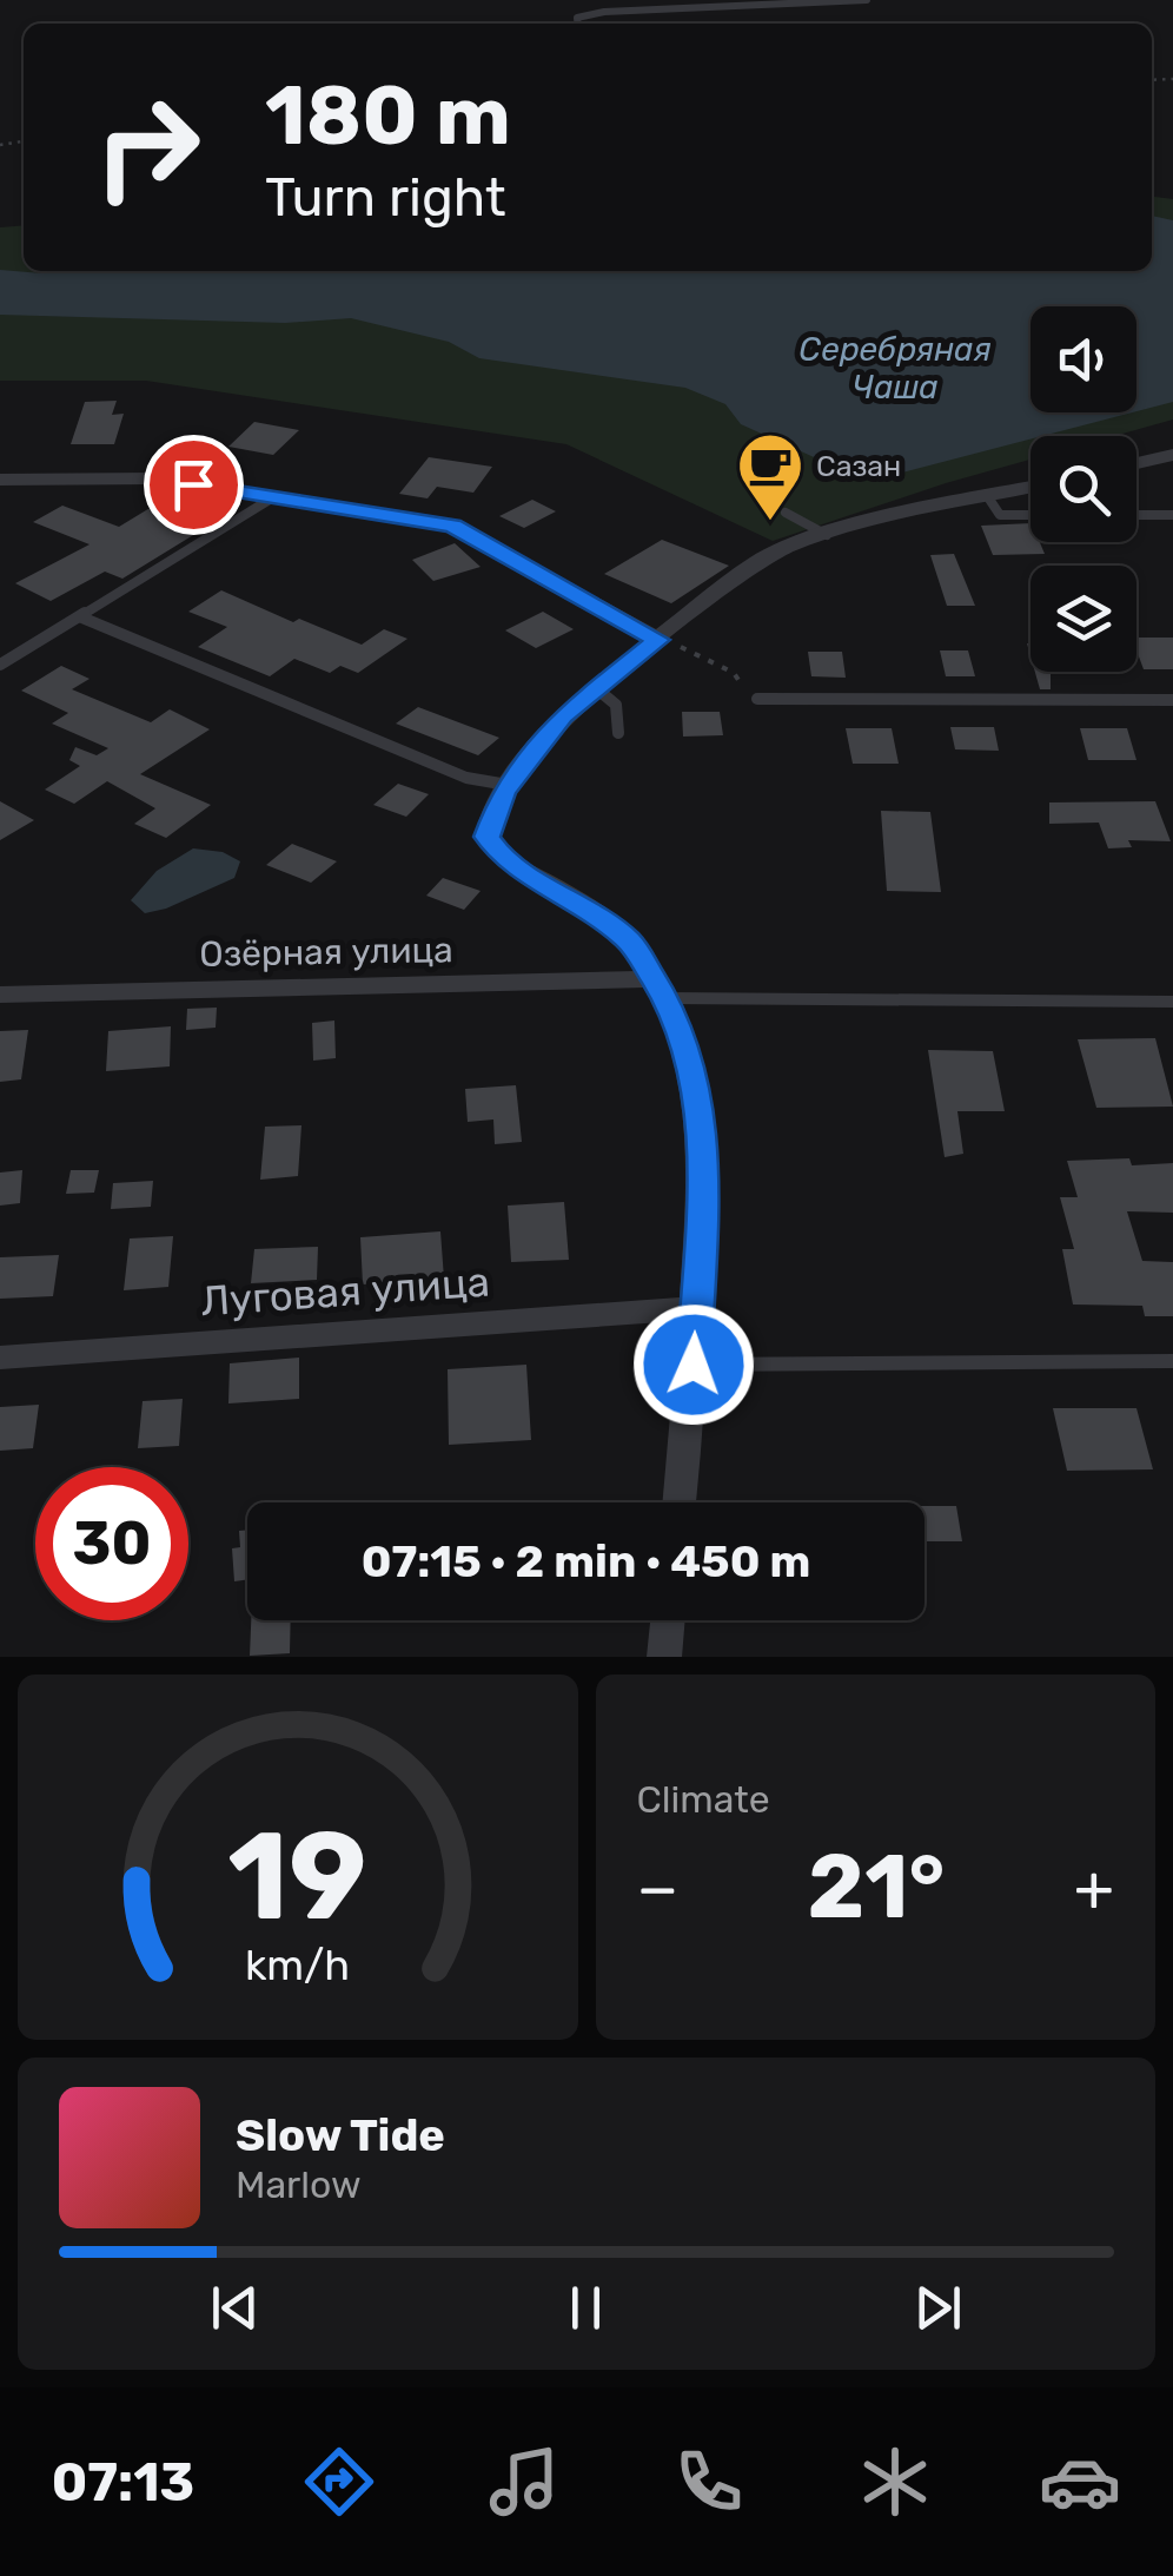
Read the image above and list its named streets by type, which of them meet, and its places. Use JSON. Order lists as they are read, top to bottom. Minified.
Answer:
{"streets":{"street":["Озёрная улица","Луговая улица"]},"water":["Серебряная Чаша"],"places":{"cafe":["Сазан"]},"page":{"turn":["180 m","Turn right"],"limit":"30","trip":"07:15 · 2 min · 450 m","tile":"Climate","heat":["−","21°","+"],"song":["Slow Tide","Marlow"],"tabs":"07:13","gauge":["19","km/h"]}}
